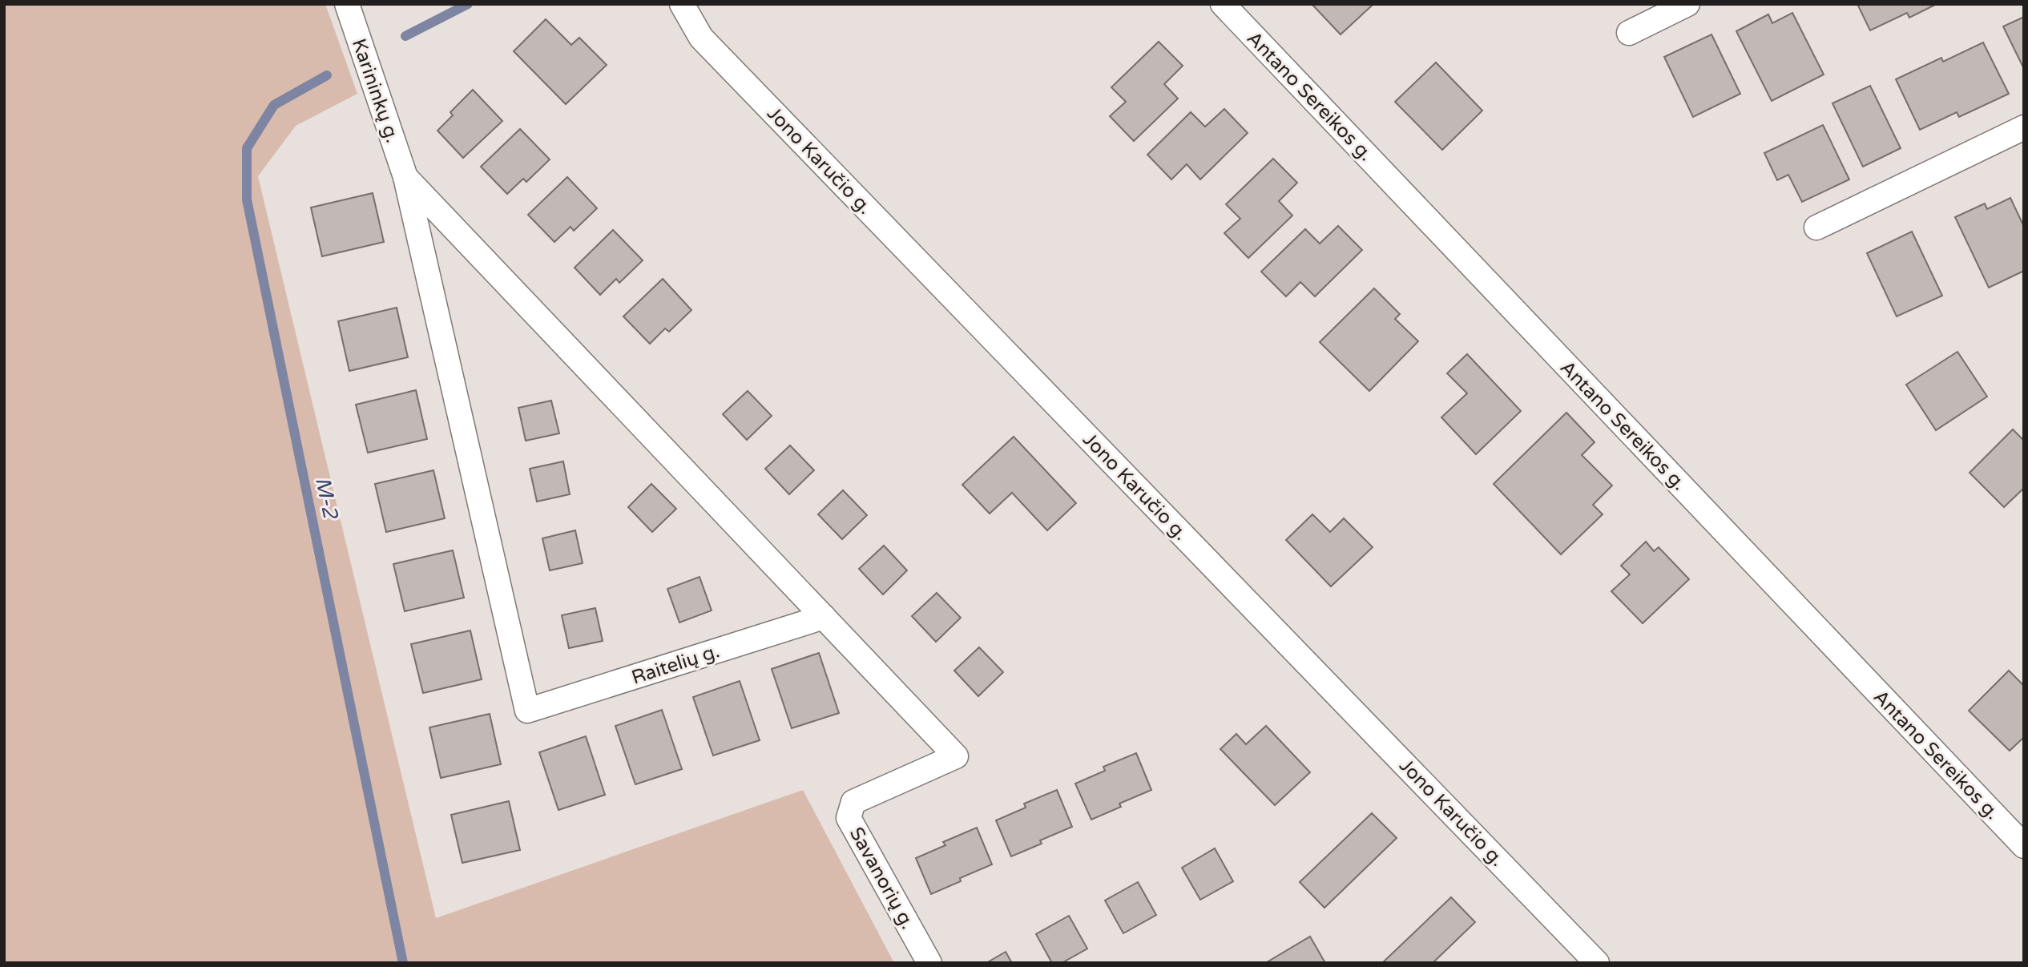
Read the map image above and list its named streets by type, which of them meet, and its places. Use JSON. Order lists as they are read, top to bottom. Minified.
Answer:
{"streets":{"street":["Karininkų g.","Antano Sereikos g.","Jono Karučio g.","Raitelių g.","Savanorių g."]},"crossings":[["Karininkų g.","Raitelių g."],["Raitelių g.","Savanorių g."]],"water":["M-2"]}
